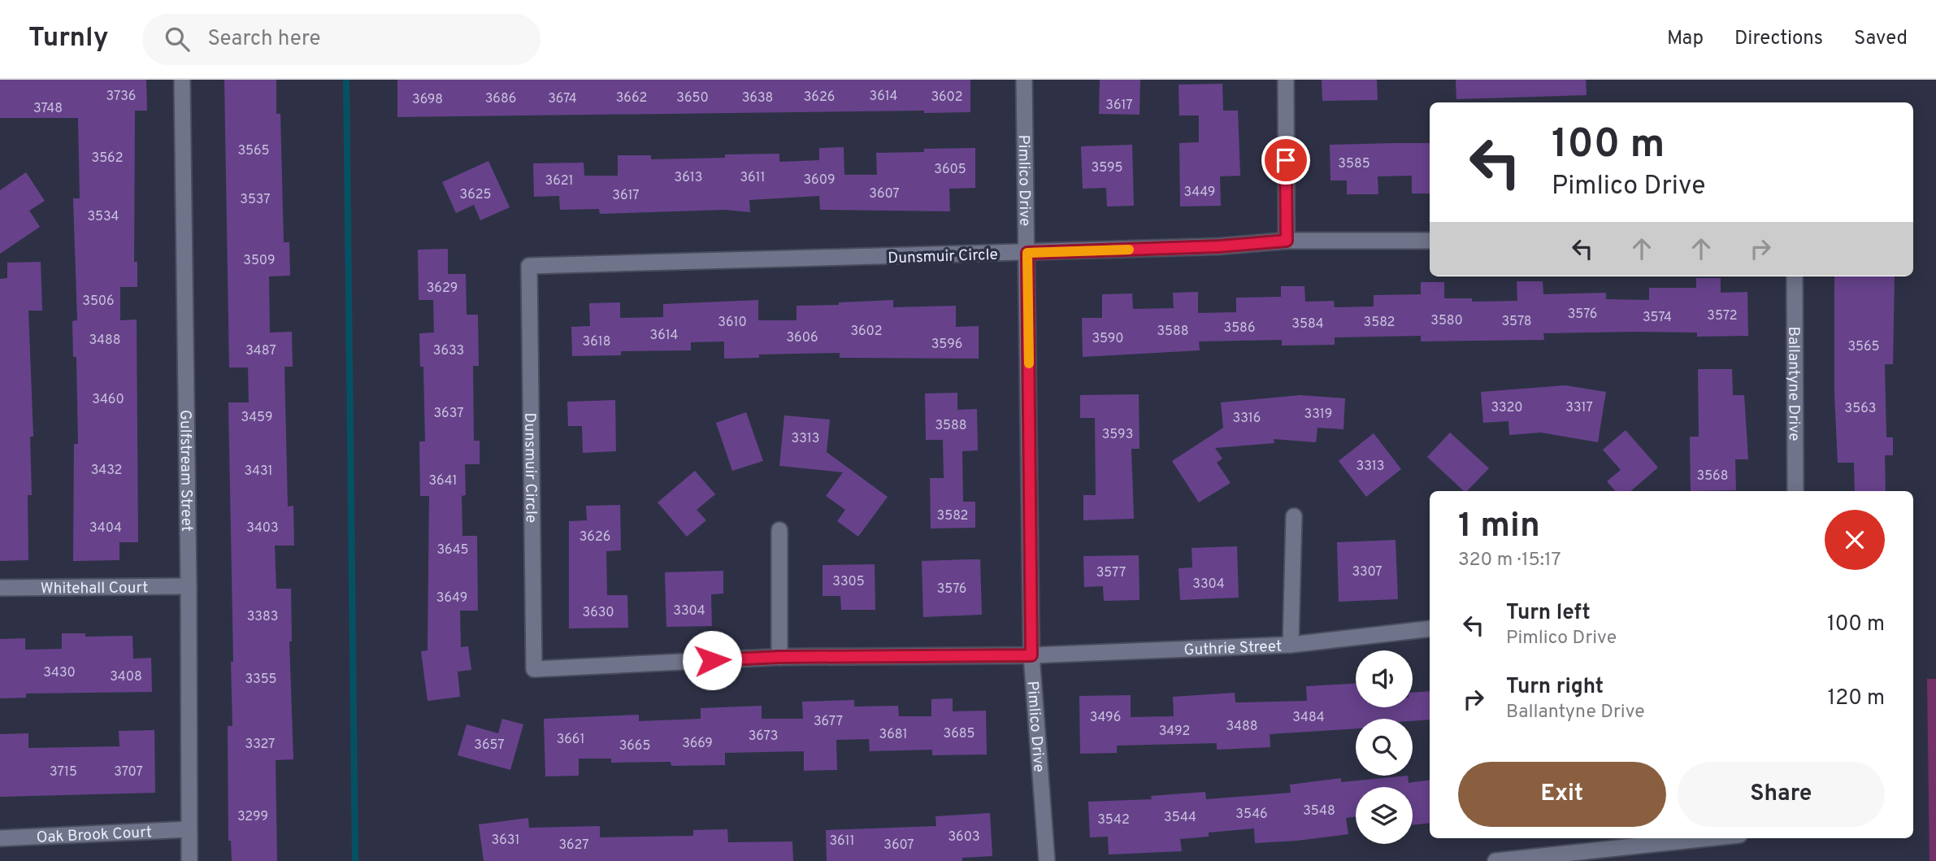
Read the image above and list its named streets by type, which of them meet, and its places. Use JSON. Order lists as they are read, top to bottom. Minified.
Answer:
{"streets":{"street":["Pimlico Drive","Dunsmuir Circle","Ballantyne Drive","Gulfstream Street","Whitehall Court","Guthrie Street","Oak Brook Court"]},"crossings":[["Pimlico Drive","Dunsmuir Circle"],["Pimlico Drive","Guthrie Street"],["Dunsmuir Circle","Guthrie Street"],["Gulfstream Street","Whitehall Court"],["Gulfstream Street","Oak Brook Court"]],"house_numbers":["3736","3614","3626","3602","3662","3650","3638","3686","3674","3698","3617","3748","3565","3562","3585","3595","3605","3613","3611","3609","3621","3449","3607","3625","3617","3537","3534","3509","3629","3506","3576","3572","3574","3580","3578","3610","3582","3584","3586","3602","3588","3614","3606","3590","3488","3618","3596","3565","3487","3633","3460","3320","3317","3563","3637","3319","3459","3316","3588","3593","3313","3313","3432","3431","3568","3641","3582","3404","3403","3626","3645","3307","3577","3305","3304","3576","3649","3304","3630","3383","3430","3408","3355","3496","3484","3677","3488","3492","3685","3681","3673","3661","3669","3327","3657","3665","3715","3707","3548","3546","3299","3544","3542","3603","3631","3611","3627","3607"],"page":{"header":"Turnly","search":"Search here","nav":["Map","Directions","Saved"],"turn":["100 m","Pimlico Drive"],"heading":["1 min","320 m · 15:17"],"list":[{"name":"Turn left","note":"Pimlico Drive","value":"100 m"},{"name":"Turn right","note":"Ballantyne Drive","value":"120 m"}],"buttons":["Exit","Share"]}}
